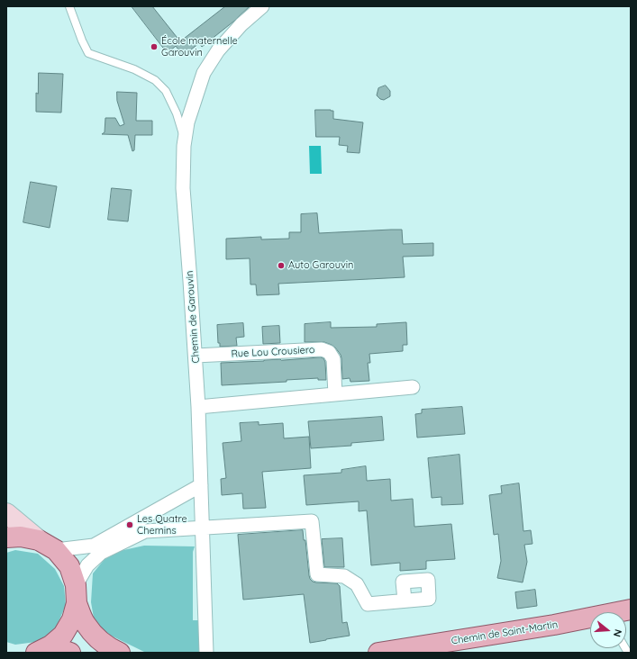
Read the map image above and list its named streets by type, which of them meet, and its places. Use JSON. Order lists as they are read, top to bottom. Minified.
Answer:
{"streets":{"main road":["Chemin de Saint-Martin"],"street":["Chemin de Garouvin","Rue Lou Crousiero"]},"crossings":[["Chemin de Garouvin","Rue Lou Crousiero"]],"places":["École maternelle Garouvin","Auto Garouvin","Les Quatre Chemins"],"north":"right"}
